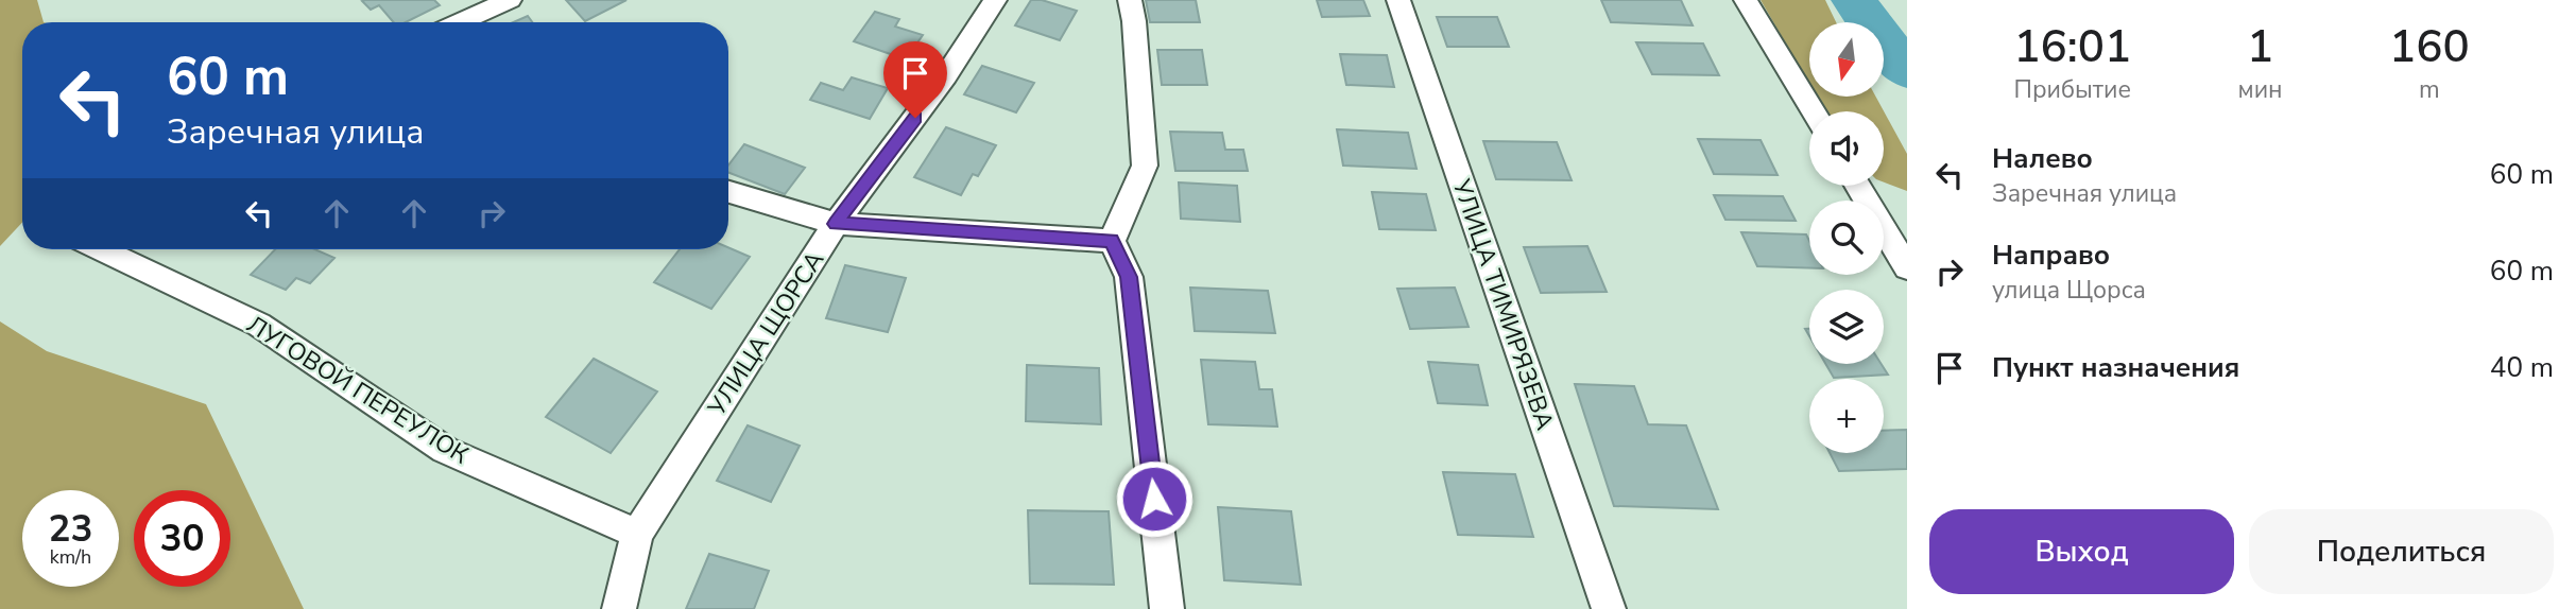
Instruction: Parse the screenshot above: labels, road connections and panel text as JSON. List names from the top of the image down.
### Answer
{
  "streets": {
    "street": ["УЛИЦА ТИМИРЯЗЕВА", "УЛИЦА ЩОРСА", "ЛУГОВОЙ ПЕРЕУЛОК"]
  },
  "crossings": [
    ["УЛИЦА ЩОРСА", "ЛУГОВОЙ ПЕРЕУЛОК"]
  ],
  "north": "bottom",
  "page": {
    "eta": [
      "16:01",
      "Прибытие",
      "1",
      "мин",
      "160",
      "m"
    ],
    "map_buttons": "+",
    "turn": ["60 m", "Заречная улица"],
    "list": [
      {
        "name": "Налево",
        "note": "Заречная улица",
        "value": "60 m"
      },
      {
        "name": "Направо",
        "note": "улица Щорса",
        "value": "60 m"
      },
      {
        "name": "Пункт назначения",
        "value": "40 m"
      }
    ],
    "speed": "23 km/h",
    "limit": "30",
    "buttons": ["Выход", "Поделиться"]
  }
}
